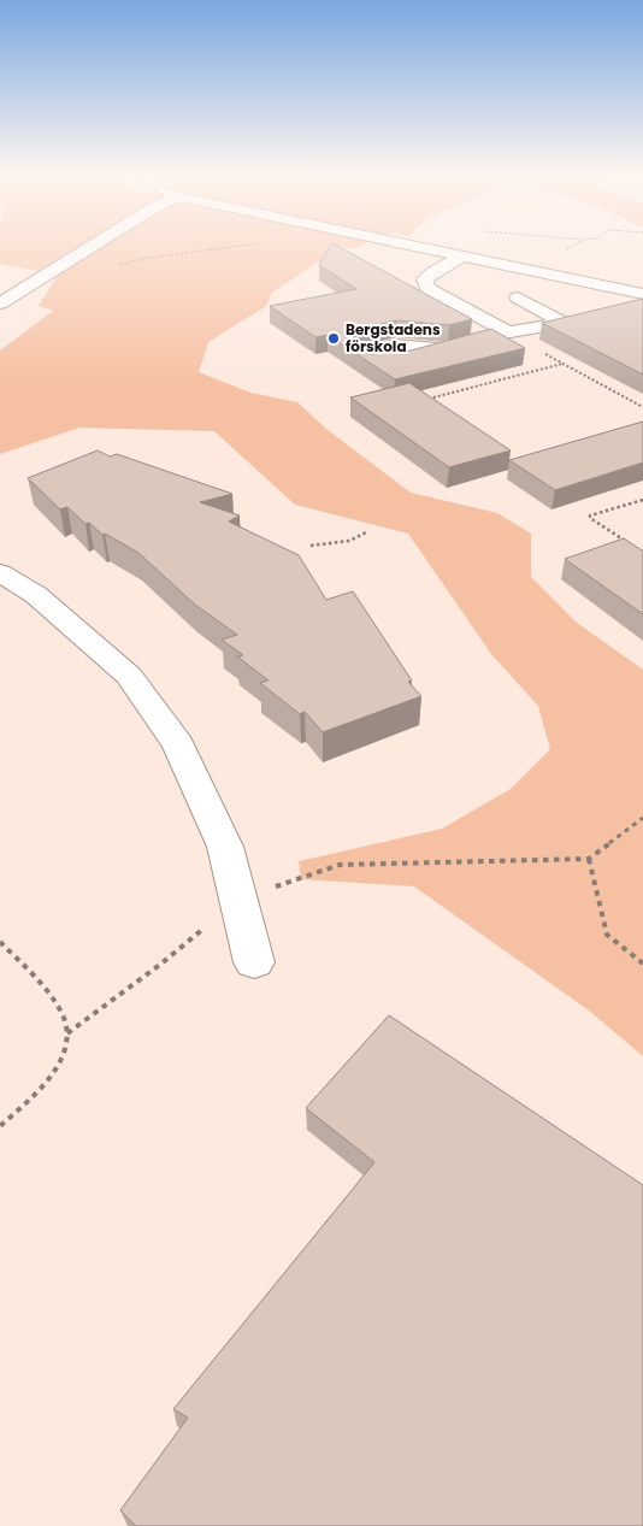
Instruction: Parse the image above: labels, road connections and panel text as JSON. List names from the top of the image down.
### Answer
{
  "places": ["Bergstadens förskola"]
}
